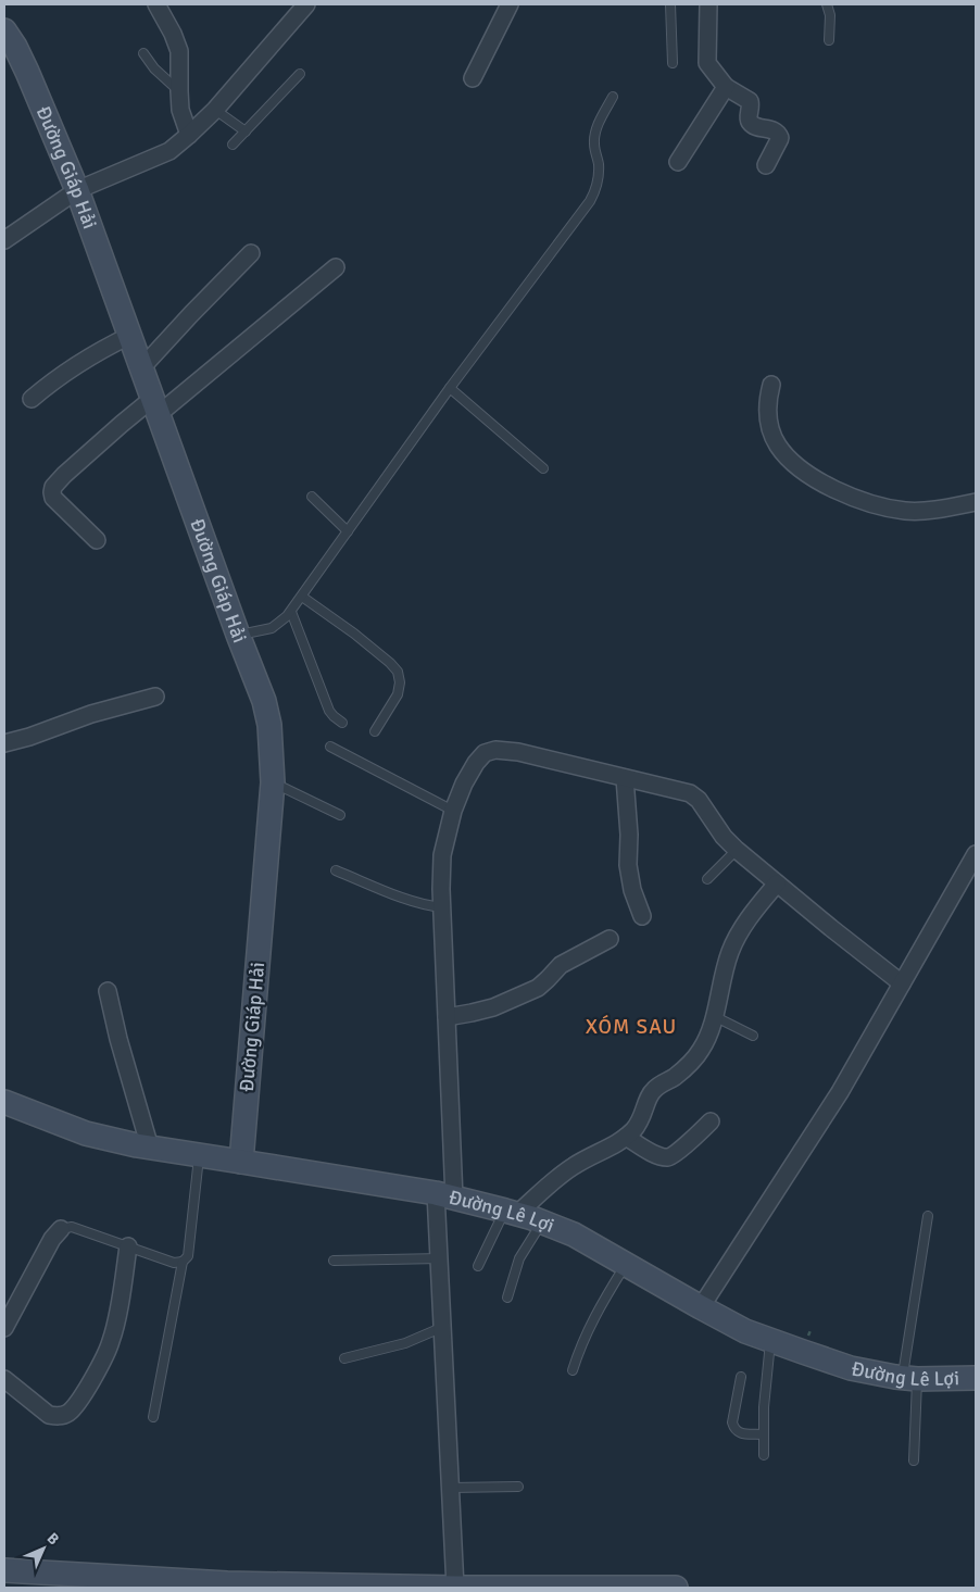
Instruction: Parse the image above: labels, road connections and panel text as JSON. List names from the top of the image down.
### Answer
{
  "streets": {
    "street": ["Đường Giáp Hải", "Đường Lê Lợi"]
  },
  "crossings": [
    ["Đường Giáp Hải", "Đường Lê Lợi"]
  ],
  "districts": ["XÓM SAU"],
  "north": "top right"
}
